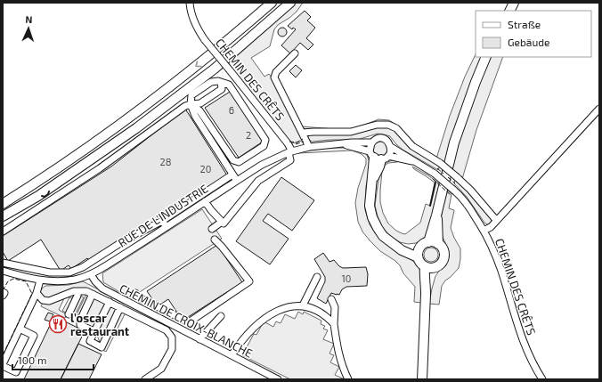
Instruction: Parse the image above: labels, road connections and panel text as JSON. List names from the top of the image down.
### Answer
{
  "streets": {
    "street": ["CHEMIN DES CRÊTS", "RUE DE L'INDUSTRIE", "CHEMIN DE CROIX-BLANCHE"]
  },
  "crossings": [
    ["CHEMIN DES CRÊTS", "RUE DE L'INDUSTRIE"],
    ["RUE DE L'INDUSTRIE", "CHEMIN DE CROIX-BLANCHE"]
  ],
  "places": {
    "restaurant": ["l’oscar restaurant"]
  },
  "house_numbers": [
    "6",
    "2",
    "28",
    "20",
    "10"
  ],
  "legend": ["Straße", "Gebäude"],
  "scale_bar": "100 m",
  "north": "top"
}
